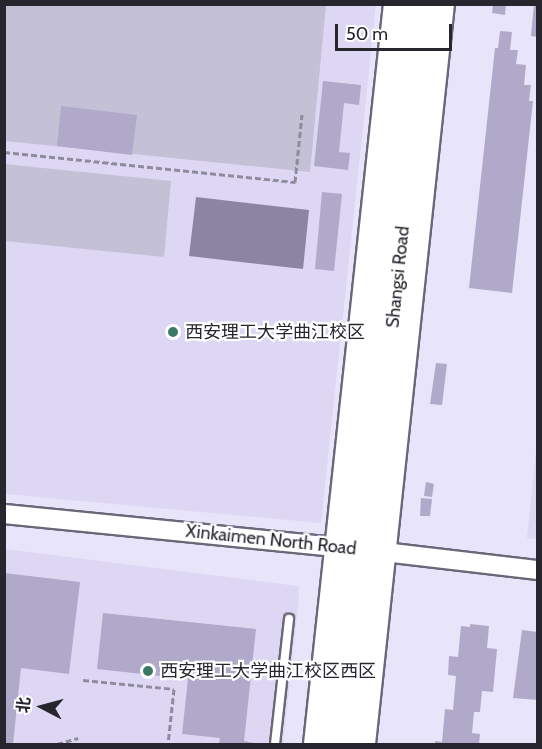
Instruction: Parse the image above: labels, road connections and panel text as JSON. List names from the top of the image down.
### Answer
{
  "streets": {
    "main road": ["Shangsi Road"],
    "street": ["Xinkaimen North Road"]
  },
  "crossings": [
    ["Shangsi Road", "Xinkaimen North Road"]
  ],
  "places": ["西安理工大学曲江校区", "西安理工大学曲江校区西区"],
  "scale_bar": "50 m",
  "north": "left"
}
